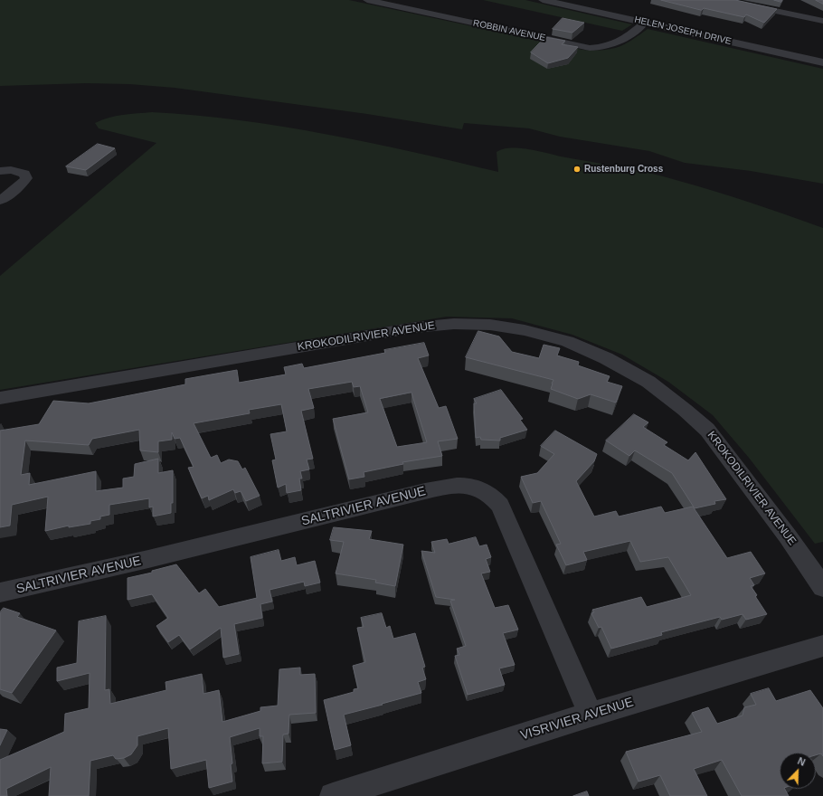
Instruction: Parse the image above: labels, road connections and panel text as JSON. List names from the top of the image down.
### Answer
{
  "streets": {
    "street": [
      "ROBBIN AVENUE",
      "HELEN JOSEPH DRIVE",
      "KROKODILRIVIER AVENUE",
      "SALTRIVIER AVENUE",
      "VISRIVIER AVENUE"
    ]
  },
  "crossings": [
    ["ROBBIN AVENUE", "HELEN JOSEPH DRIVE"],
    ["SALTRIVIER AVENUE", "VISRIVIER AVENUE"]
  ],
  "places": ["Rustenburg Cross"],
  "north": "top right"
}
